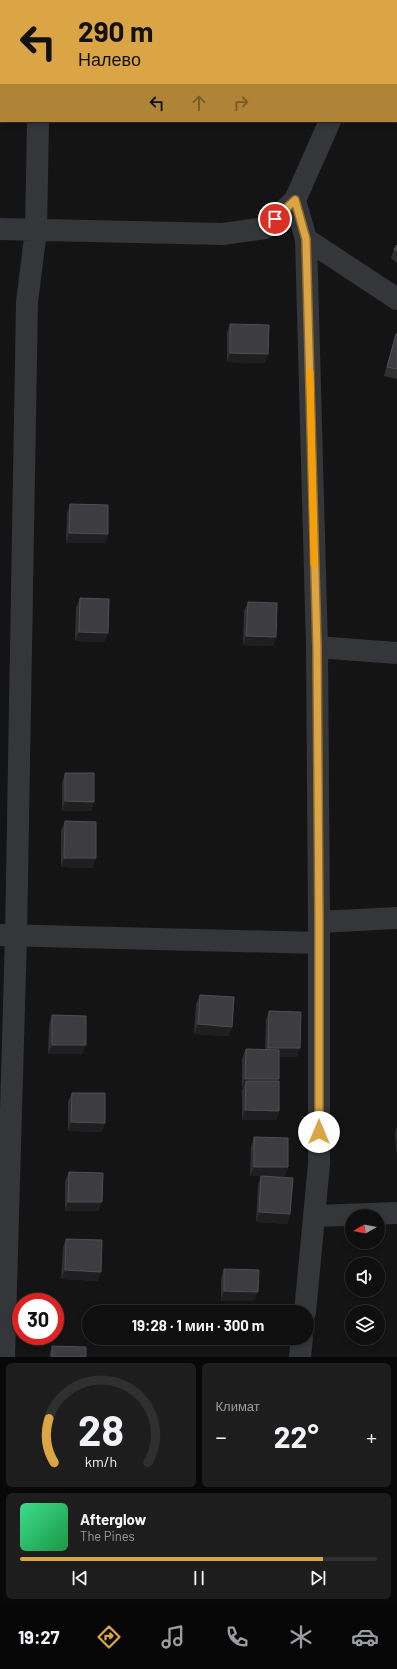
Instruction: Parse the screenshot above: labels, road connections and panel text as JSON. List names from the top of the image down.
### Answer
{
  "north": "left",
  "page": {
    "turn": ["290 m", "Налево"],
    "limit": "30",
    "trip": "19:28 · 1 мин · 300 m",
    "tile": "Климат",
    "heat": ["−", "22°", "+"],
    "song": ["Afterglow", "The Pines"],
    "tabs": "19:27",
    "gauge": ["28", "km/h"]
  }
}
